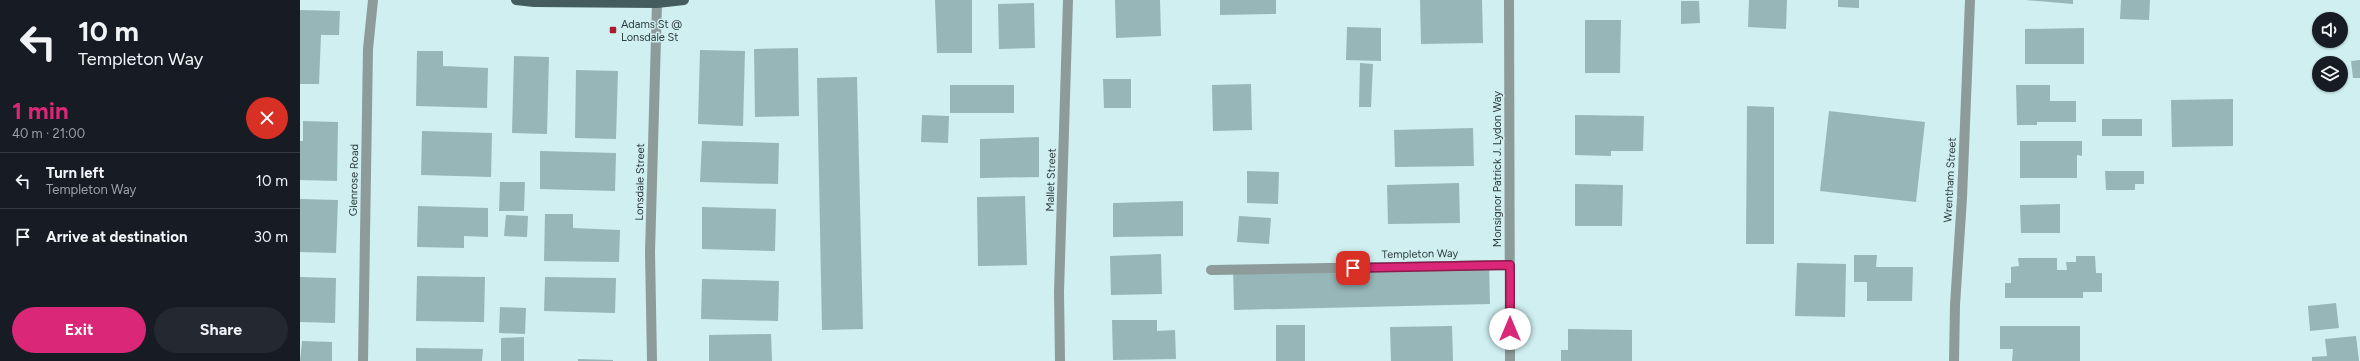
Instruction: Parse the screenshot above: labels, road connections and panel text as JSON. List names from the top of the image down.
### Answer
{
  "streets": {
    "street": [
      "Monsignor Patrick J. Lydon Way",
      "Glenrose Road",
      "Mallet Street",
      "Wrentham Street",
      "Lonsdale Street",
      "Templeton Way"
    ]
  },
  "crossings": [
    ["Monsignor Patrick J. Lydon Way", "Templeton Way"]
  ],
  "places": {
    "transit": ["Adams St @ Lonsdale St"]
  },
  "page": {
    "turn": ["10 m", "Templeton Way"],
    "heading": ["1 min", "40 m · 21:00"],
    "list": [
      {
        "name": "Turn left",
        "note": "Templeton Way",
        "value": "10 m"
      },
      {
        "name": "Arrive at destination",
        "value": "30 m"
      }
    ],
    "buttons": ["Exit", "Share"]
  }
}
